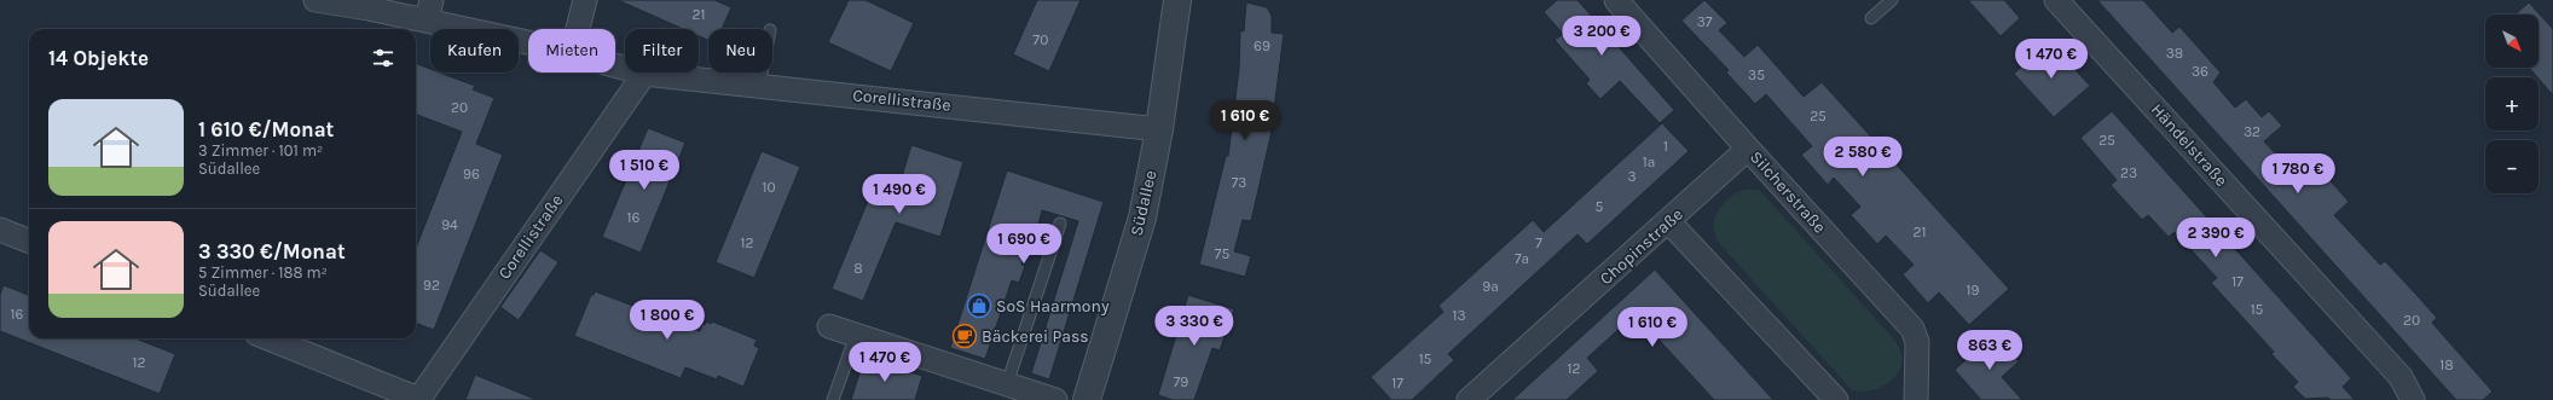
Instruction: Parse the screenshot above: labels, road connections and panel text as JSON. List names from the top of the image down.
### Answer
{
  "streets": {
    "street": [
      "Corellistraße",
      "Händelstraße",
      "Silcherstraße",
      "Südallee",
      "Chopinstraße"
    ]
  },
  "crossings": [
    ["Corellistraße", "Südallee"],
    ["Silcherstraße", "Chopinstraße"]
  ],
  "places": {
    "shop": ["SoS Haarmony"],
    "cafe": ["Bäckerei Pass"]
  },
  "house_numbers": [
    "21",
    "37",
    "70",
    "69",
    "38",
    "36",
    "35",
    "20",
    "25",
    "32",
    "25",
    "1",
    "1a",
    "23",
    "96",
    "3",
    "73",
    "10",
    "5",
    "16",
    "94",
    "21",
    "12",
    "7",
    "75",
    "7a",
    "8",
    "17",
    "92",
    "9a",
    "19",
    "15",
    "16",
    "13",
    "20",
    "15",
    "12",
    "18",
    "12",
    "79",
    "17"
  ],
  "north": "bottom right",
  "page": {
    "map_buttons": ["+", "−"],
    "price": [
      "3 200 €",
      "1 470 €",
      "1 610 €",
      "2 580 €",
      "1 510 €",
      "1 780 €",
      "1 490 €",
      "2 390 €",
      "1 690 €",
      "1 800 €",
      "3 330 €",
      "1 610 €",
      "863 €",
      "1 470 €"
    ],
    "chip": [
      "Kaufen",
      "Mieten",
      "Filter",
      "Neu"
    ],
    "heading": "14 Objekte",
    "list": [
      {
        "name": "1 610 €/Monat",
        "note": "3 Zimmer · 101 m² · Südallee"
      },
      {
        "name": "3 330 €/Monat",
        "note": "5 Zimmer · 188 m² · Südallee"
      }
    ]
  }
}
